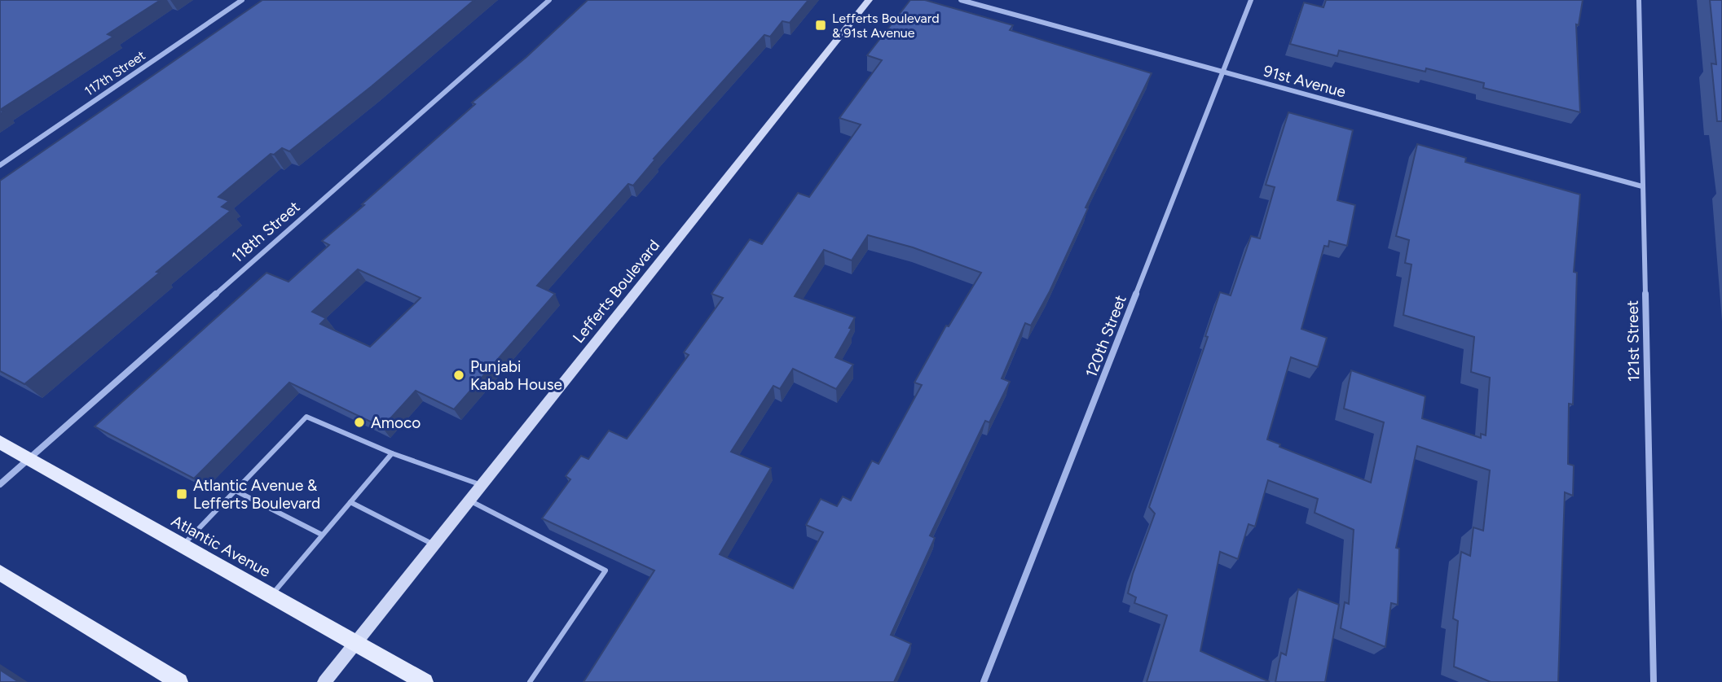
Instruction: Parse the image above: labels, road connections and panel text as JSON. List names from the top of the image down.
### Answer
{
  "streets": {
    "main road": ["Atlantic Avenue"],
    "street": [
      "117th Street",
      "91st Avenue",
      "118th Street",
      "Lefferts Boulevard",
      "120th Street",
      "121st Street"
    ]
  },
  "crossings": [
    ["91st Avenue", "120th Street"],
    ["91st Avenue", "121st Street"],
    ["118th Street", "Atlantic Avenue"],
    ["Lefferts Boulevard", "Atlantic Avenue"]
  ],
  "places": {
    "transit": ["Lefferts Boulevard & 91st Avenue", "Atlantic Avenue & Lefferts Boulevard"],
    "other": ["Punjabi Kabab House", "Amoco"]
  }
}
